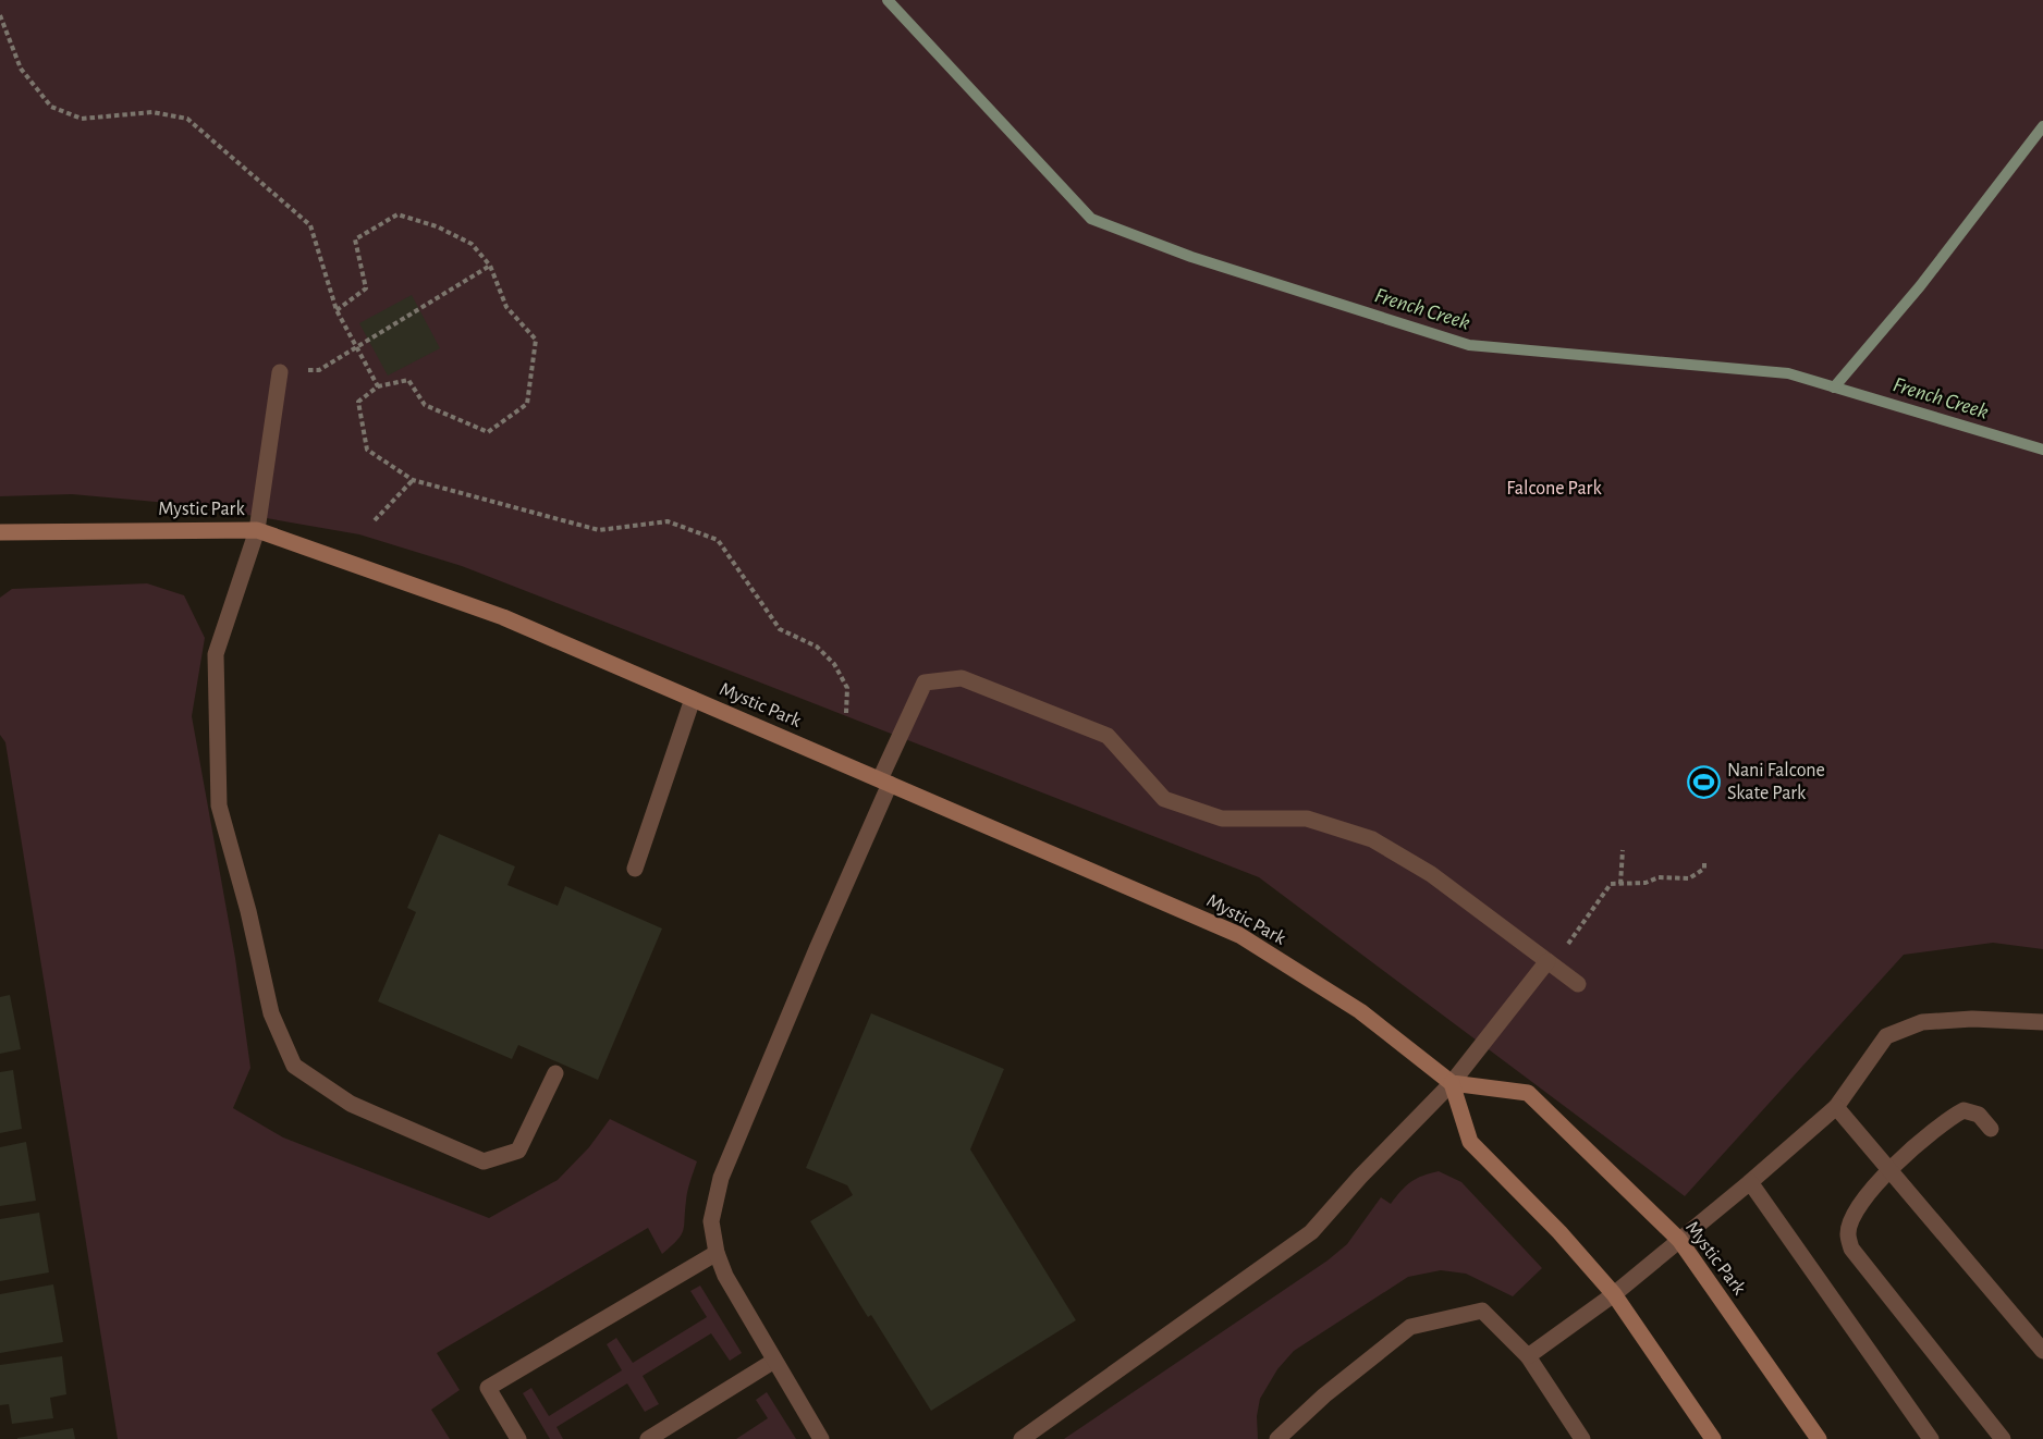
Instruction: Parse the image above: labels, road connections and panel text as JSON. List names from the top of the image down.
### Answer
{
  "streets": {
    "street": ["Mystic Park"]
  },
  "water": ["French Creek"],
  "parks": ["Falcone Park"],
  "places": {
    "sports": ["Nani Falcone Skate Park"]
  }
}
